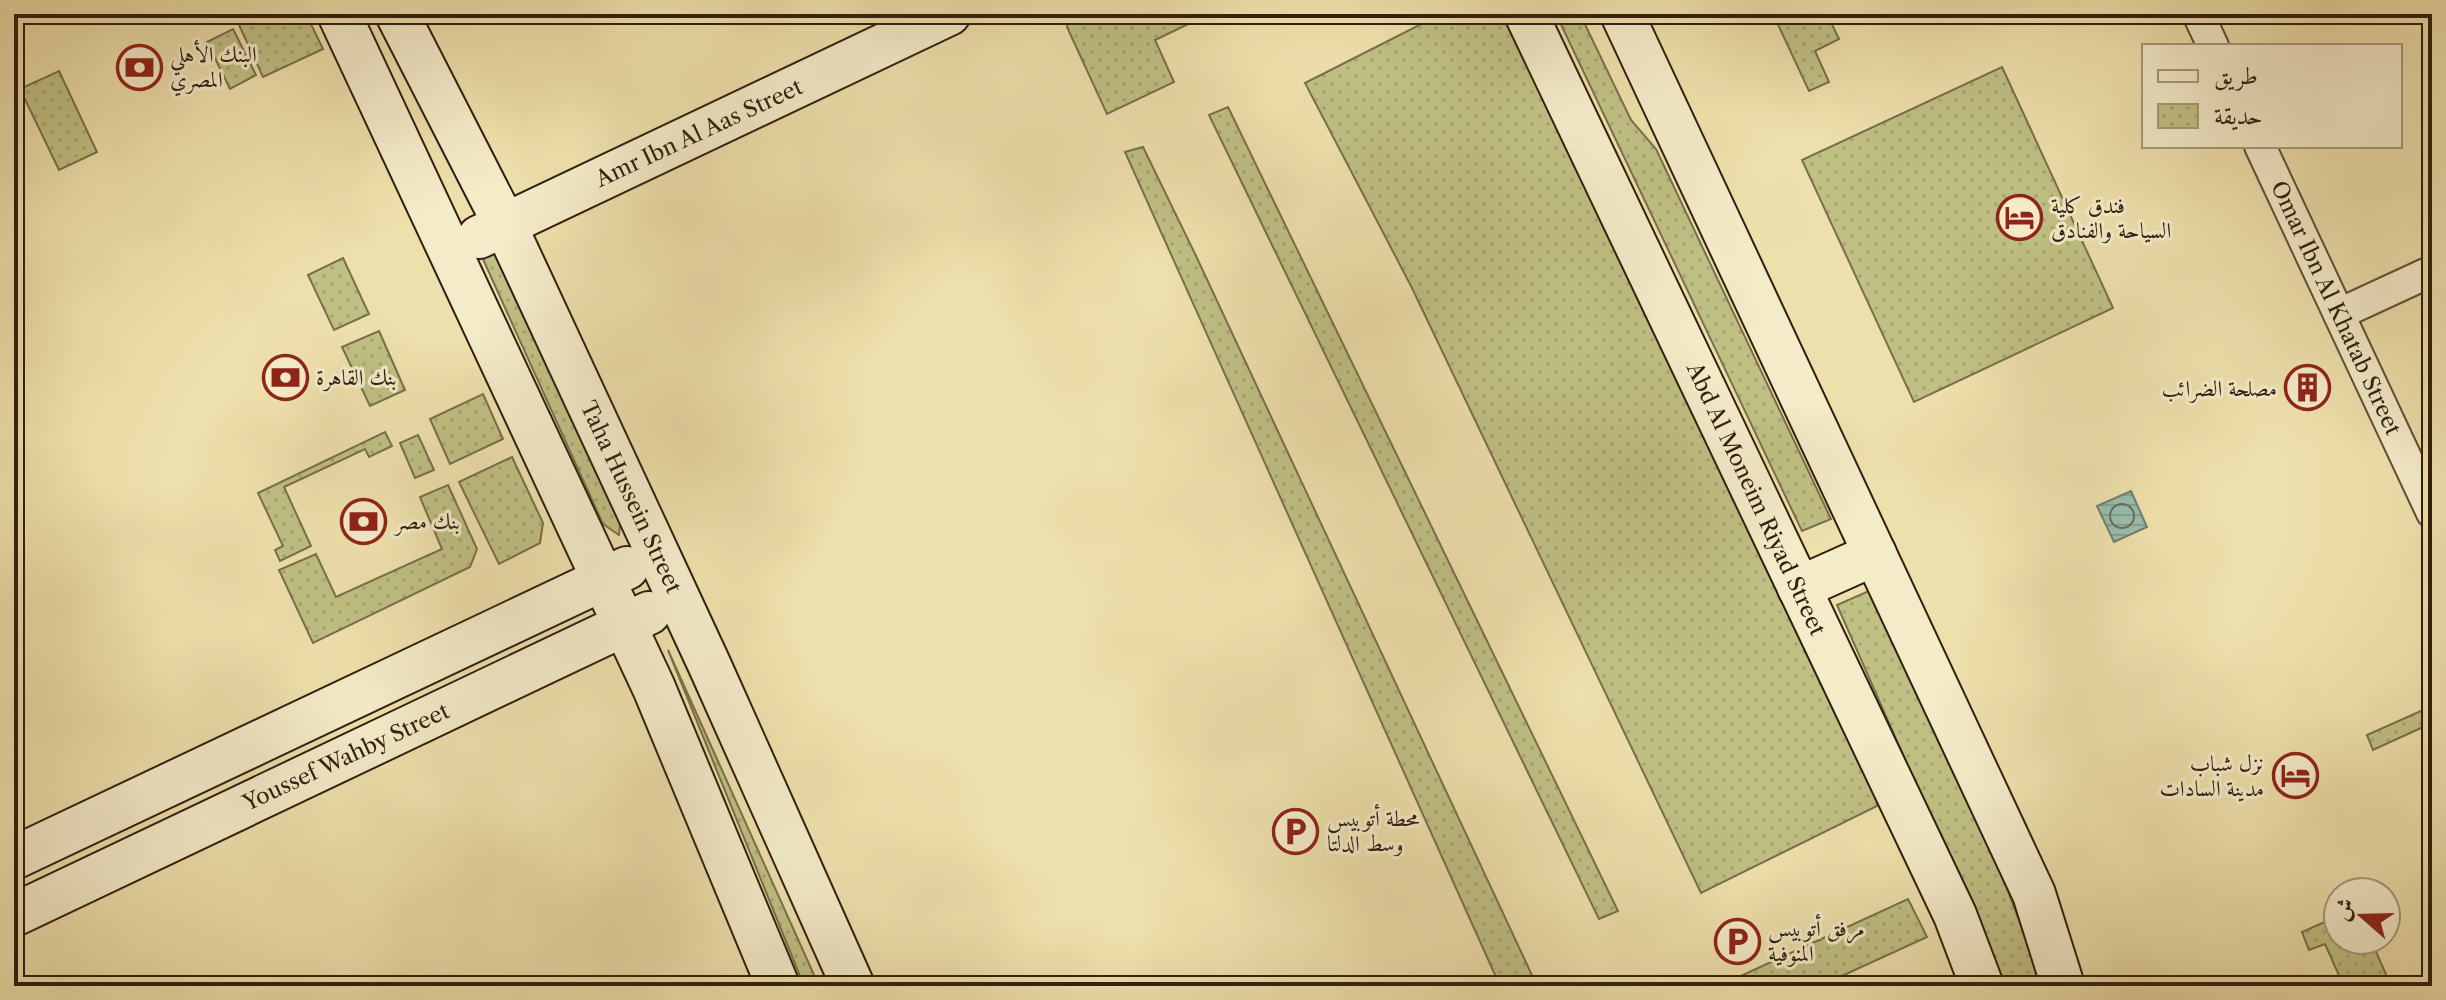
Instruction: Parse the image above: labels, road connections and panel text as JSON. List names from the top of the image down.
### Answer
{
  "streets": {
    "street": [
      "Amr Ibn Al Aas Street",
      "Omar Ibn Al Khatab Street",
      "Taha Hussein Street",
      "Abd Al Moneim Riyad Street",
      "Youssef Wahby Street"
    ]
  },
  "crossings": [
    ["Amr Ibn Al Aas Street", "Taha Hussein Street"],
    ["Taha Hussein Street", "Youssef Wahby Street"]
  ],
  "places": {
    "bank": ["البنك الأهلي المصري", "بنك القاهرة", "بنك مصر"],
    "hotel": ["فندق كلية السياحة والفنادق", "نزل شباب مدينة السادات"],
    "building": ["مصلحة الضرائب"],
    "parking": ["محطة أتوبيس وسط الدلتا", "مرفق أتوبيس المنوفية"]
  },
  "legend": ["طريق", "حديقة"],
  "north": "left"
}
